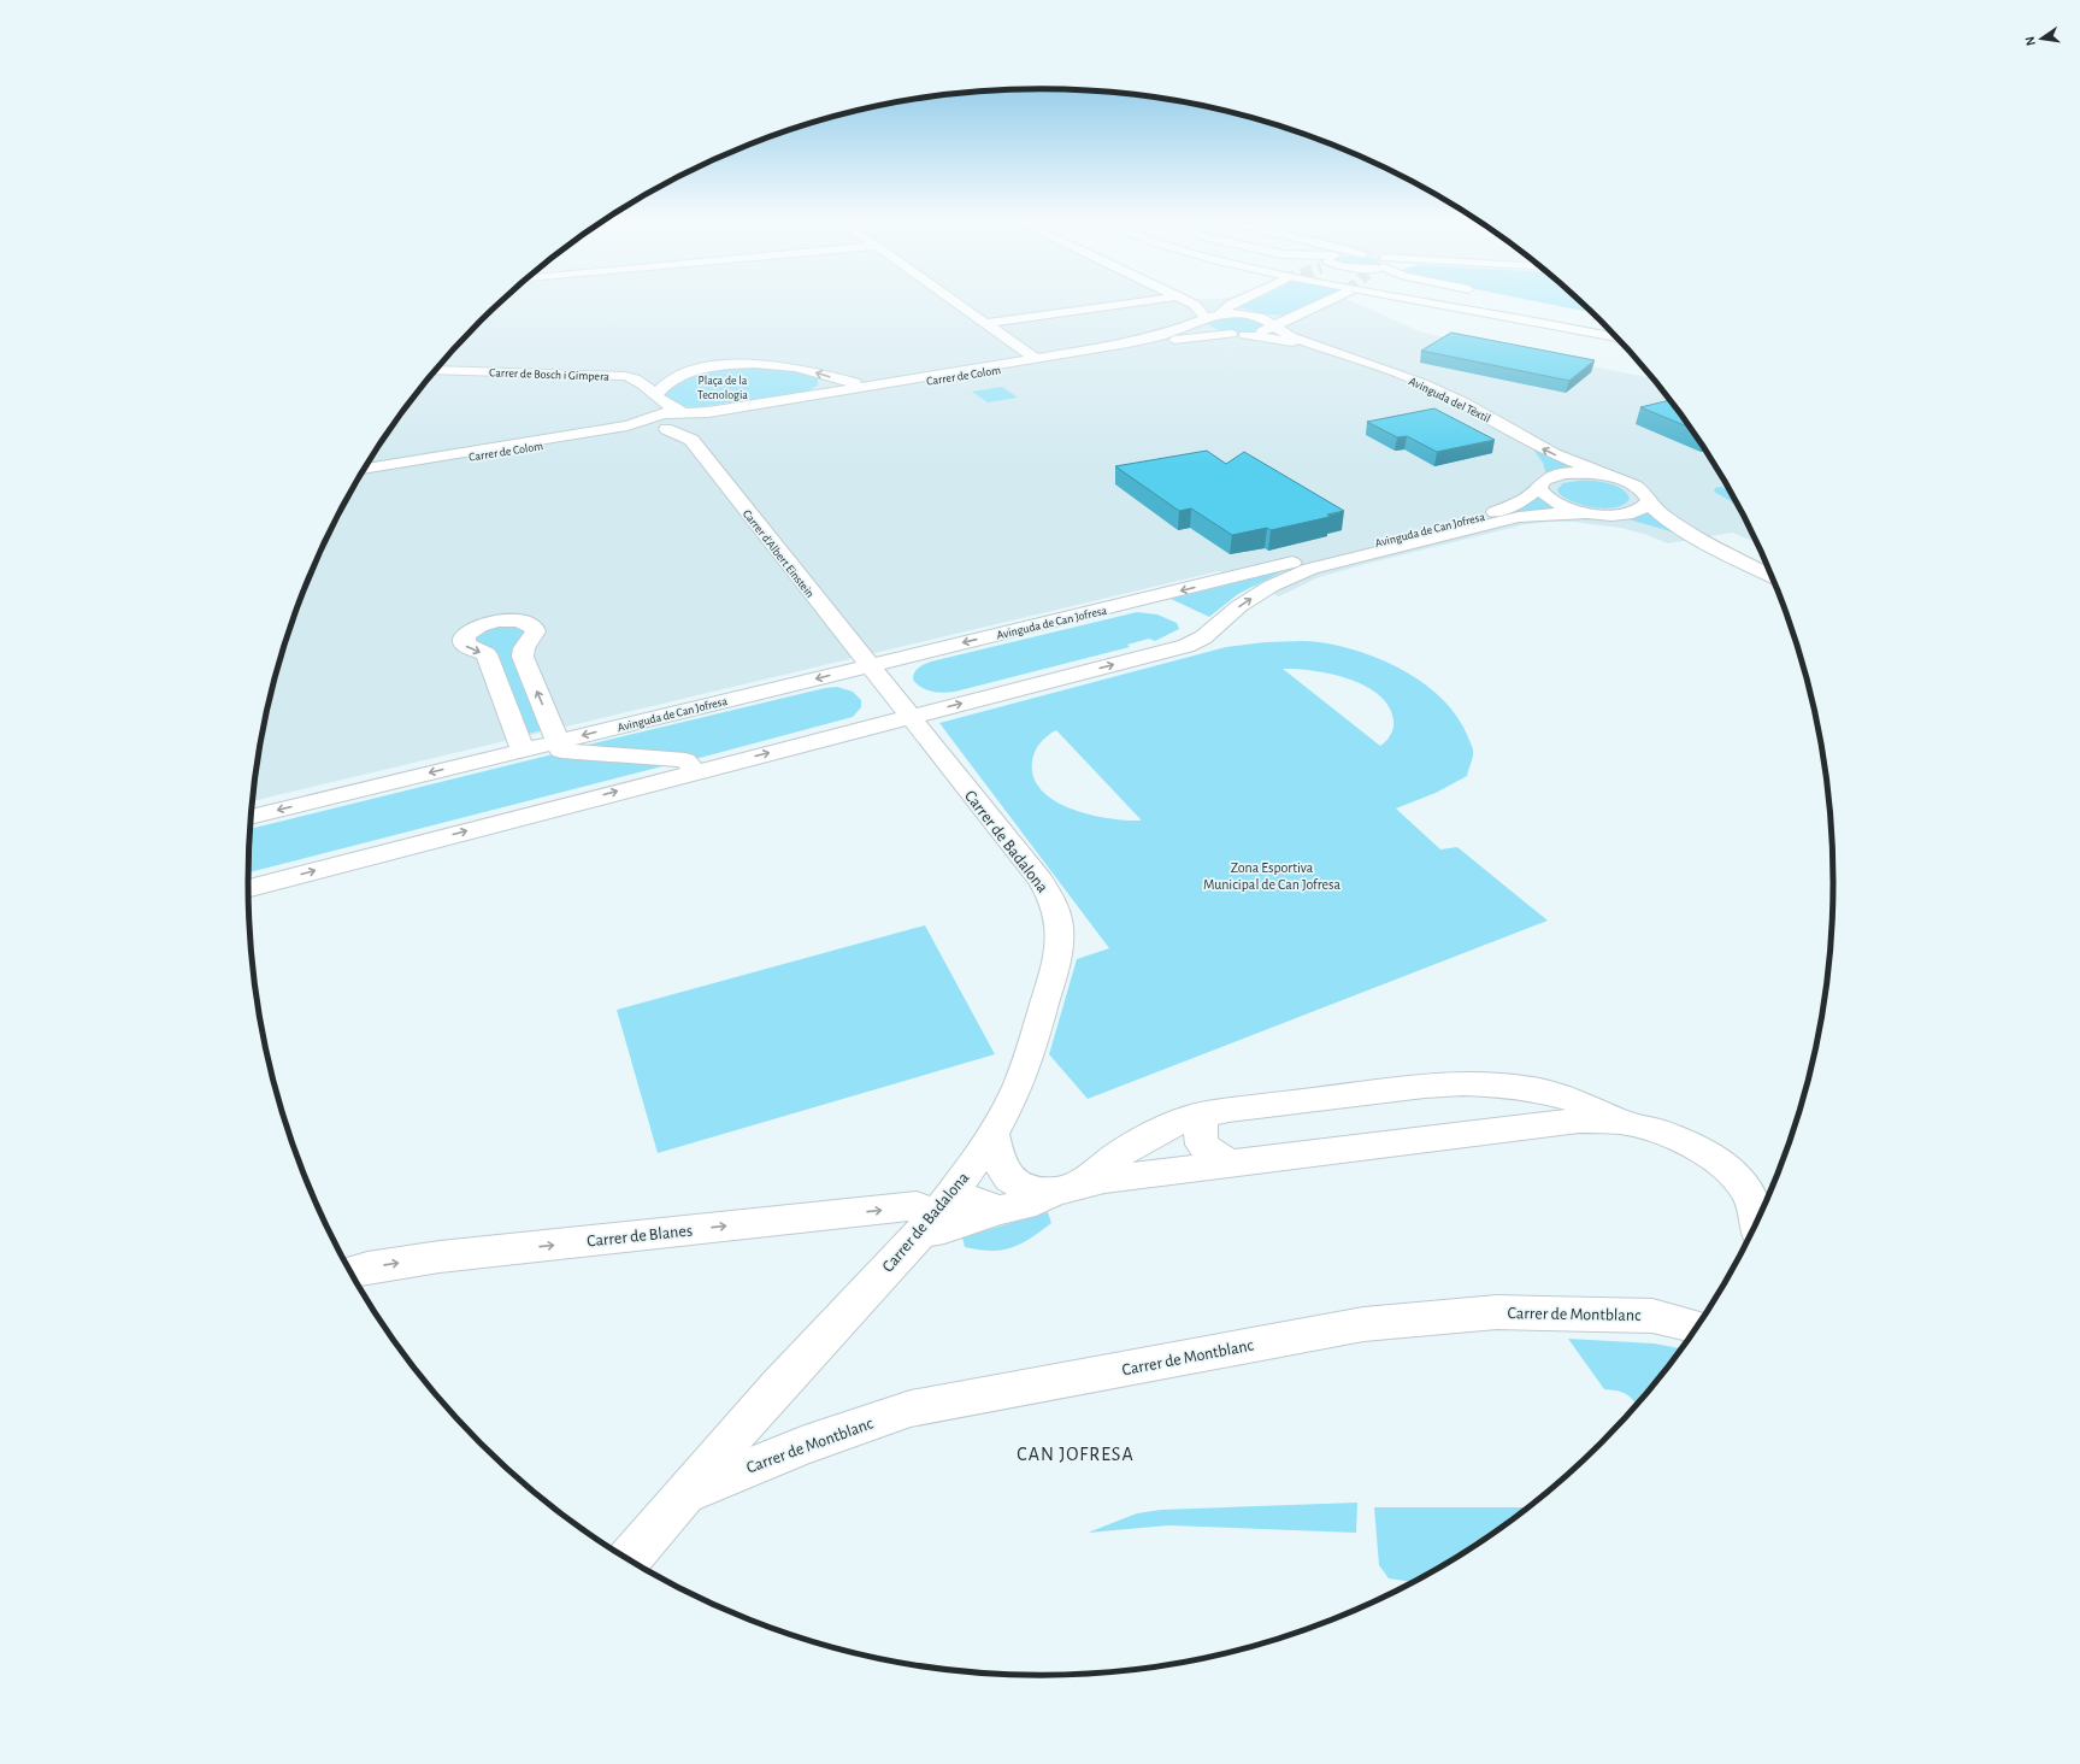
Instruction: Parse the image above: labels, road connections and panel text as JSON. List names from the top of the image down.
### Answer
{
  "streets": {
    "main road": [
      "Carrer de Bosch i Gimpera",
      "Carrer de Colom",
      "Avinguda del Tèxtil",
      "Avinguda de Can Jofresa",
      "Carrer d'Albert Einstein",
      "Carrer de Badalona",
      "Carrer de Blanes",
      "Carrer de Montblanc"
    ]
  },
  "crossings": [
    ["Carrer de Bosch i Gimpera", "Carrer de Colom"],
    ["Carrer de Bosch i Gimpera", "Carrer d'Albert Einstein"],
    ["Carrer de Colom", "Avinguda del Tèxtil"],
    ["Carrer de Colom", "Carrer d'Albert Einstein"],
    ["Avinguda del Tèxtil", "Avinguda de Can Jofresa"],
    ["Avinguda de Can Jofresa", "Carrer d'Albert Einstein"],
    ["Avinguda de Can Jofresa", "Carrer de Badalona"],
    ["Carrer d'Albert Einstein", "Carrer de Badalona"],
    ["Carrer de Badalona", "Carrer de Blanes"],
    ["Carrer de Badalona", "Carrer de Montblanc"]
  ],
  "one_way": ["Carrer de Blanes"],
  "districts": ["CAN JOFRESA"],
  "parks": ["Plaça de la Tecnologia", "Zona Esportiva Municipal de Can Jofresa"],
  "north": "left"
}
